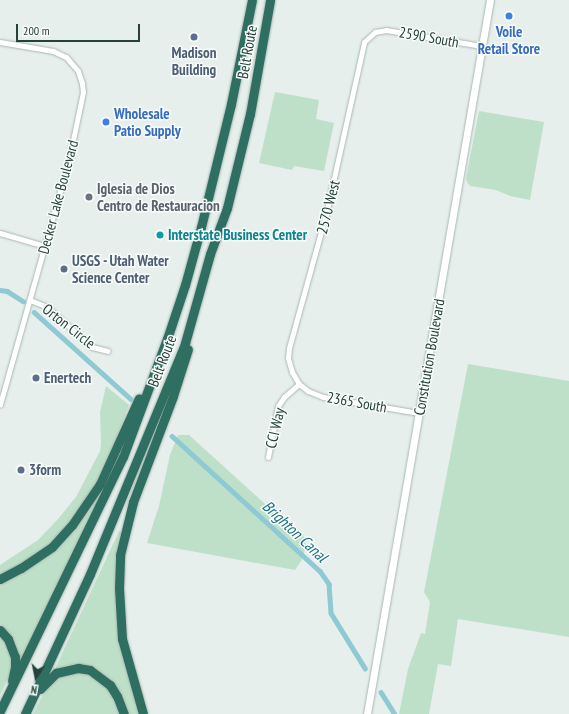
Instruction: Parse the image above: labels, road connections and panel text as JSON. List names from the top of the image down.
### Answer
{
  "streets": {
    "highway": ["Belt Route"],
    "street": [
      "2590 South",
      "Decker Lake Boulevard",
      "2570 West",
      "Orton Circle",
      "Constitution Boulevard",
      "2365 South",
      "CCI Way"
    ]
  },
  "crossings": [
    ["2590 South", "2570 West"],
    ["2590 South", "Constitution Boulevard"],
    ["Decker Lake Boulevard", "Orton Circle"],
    ["2570 West", "2365 South"],
    ["2570 West", "CCI Way"],
    ["Constitution Boulevard", "2365 South"],
    ["2365 South", "CCI Way"]
  ],
  "water": ["Brighton Canal"],
  "places": [
    "Voile Retail Store",
    "Madison Building",
    "Wholesale Patio Supply",
    "Iglesia de Dios Centro de Restauracion",
    "Interstate Business Center",
    "USGS - Utah Water Science Center",
    "Enertech",
    "3form"
  ],
  "scale_bar": "200 m",
  "north": "bottom"
}
